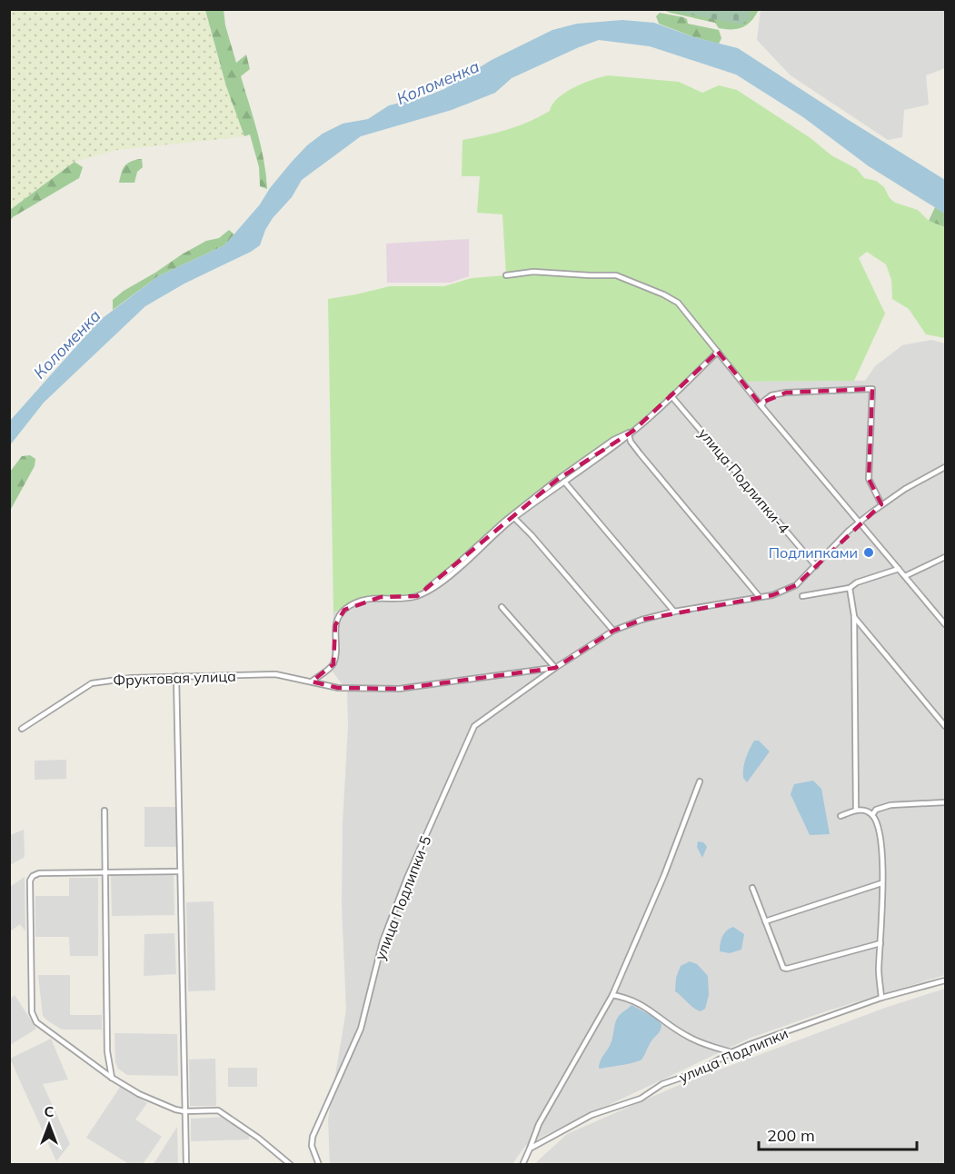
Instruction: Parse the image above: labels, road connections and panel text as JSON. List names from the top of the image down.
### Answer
{
  "streets": {
    "street": [
      "улица Подлипки-4",
      "Фруктовая улица",
      "улица Подлипки-5",
      "улица Подлипки"
    ]
  },
  "crossings": [
    ["Фруктовая улица", "улица Подлипки-5"]
  ],
  "water": ["Коломенка"],
  "places": ["Подлипками"],
  "scale_bar": "200 m",
  "north": "top"
}
